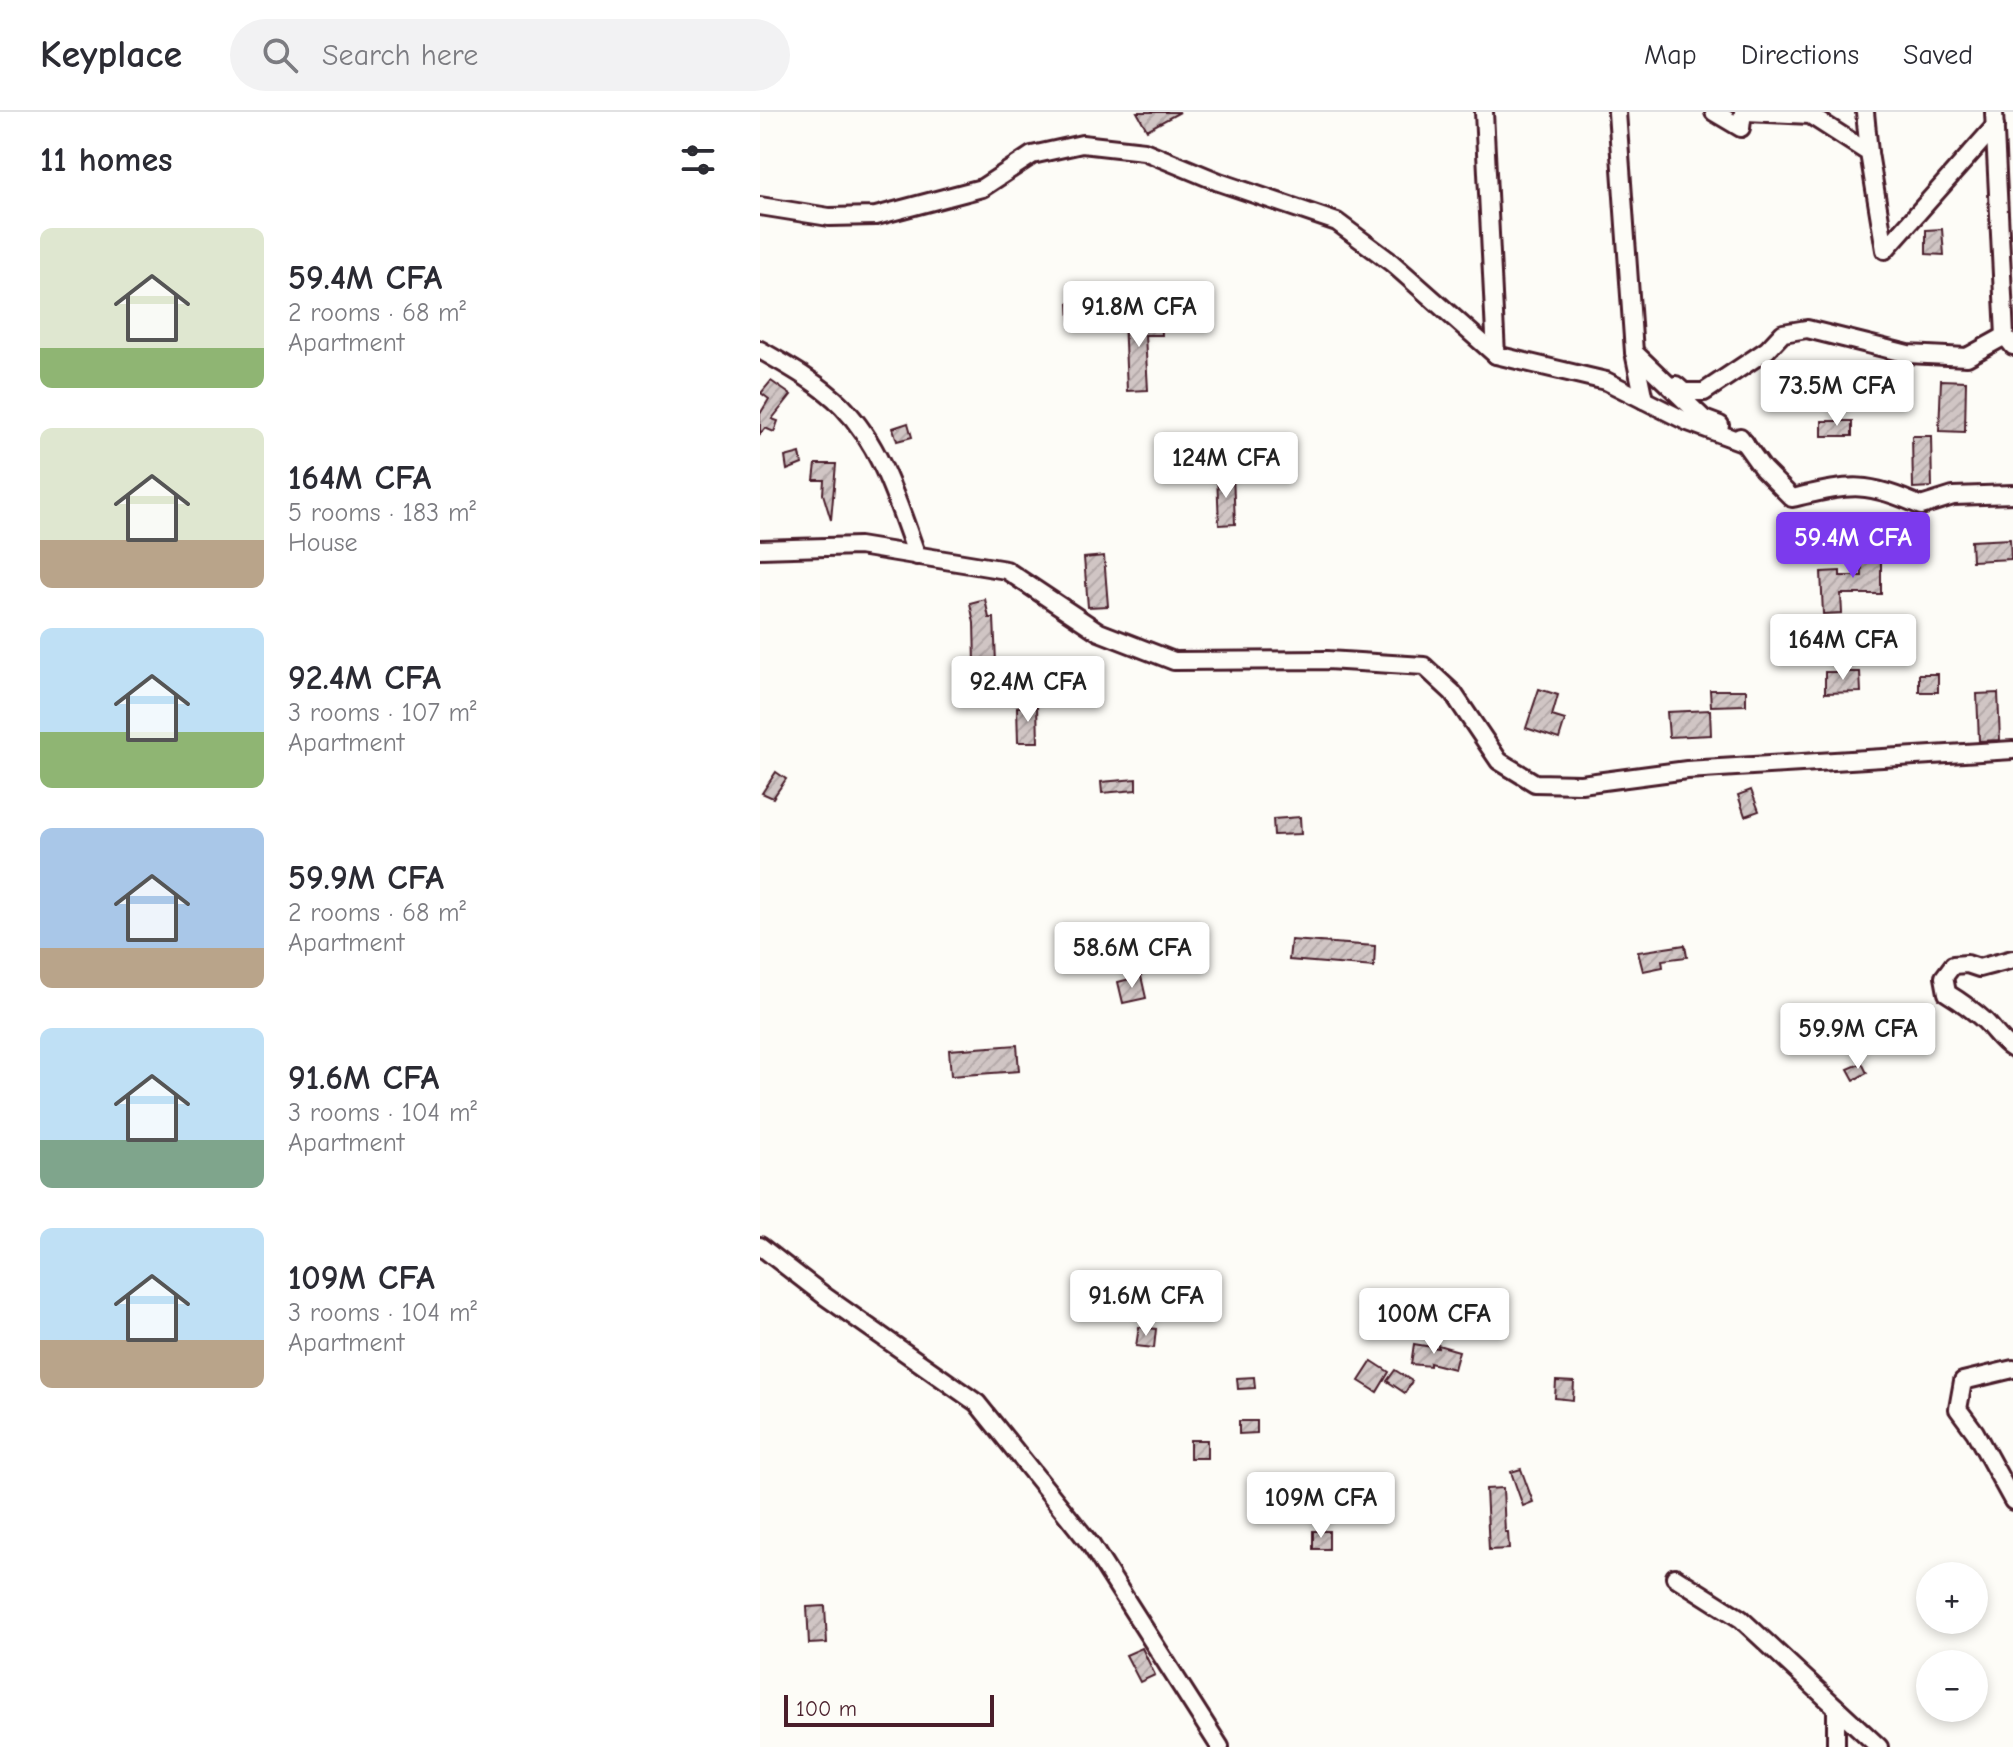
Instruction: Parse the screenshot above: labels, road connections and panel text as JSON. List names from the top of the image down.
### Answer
{
  "scale_bar": "100 m",
  "page": {
    "header": "Keyplace",
    "search": "Search here",
    "nav": ["Map", "Directions", "Saved"],
    "heading": "11 homes",
    "list": [
      {
        "name": "59.4M CFA",
        "note": "2 rooms · 68 m² · Apartment"
      },
      {
        "name": "164M CFA",
        "note": "5 rooms · 183 m² · House"
      },
      {
        "name": "92.4M CFA",
        "note": "3 rooms · 107 m² · Apartment"
      },
      {
        "name": "59.9M CFA",
        "note": "2 rooms · 68 m² · Apartment"
      },
      {
        "name": "91.6M CFA",
        "note": "3 rooms · 104 m² · Apartment"
      },
      {
        "name": "109M CFA",
        "note": "3 rooms · 104 m² · Apartment"
      }
    ],
    "price": [
      "91.8M CFA",
      "73.5M CFA",
      "124M CFA",
      "59.4M CFA",
      "164M CFA",
      "92.4M CFA",
      "58.6M CFA",
      "59.9M CFA",
      "91.6M CFA",
      "100M CFA",
      "109M CFA"
    ],
    "map_buttons": ["+", "−"],
    "scale": "100 m"
  }
}
